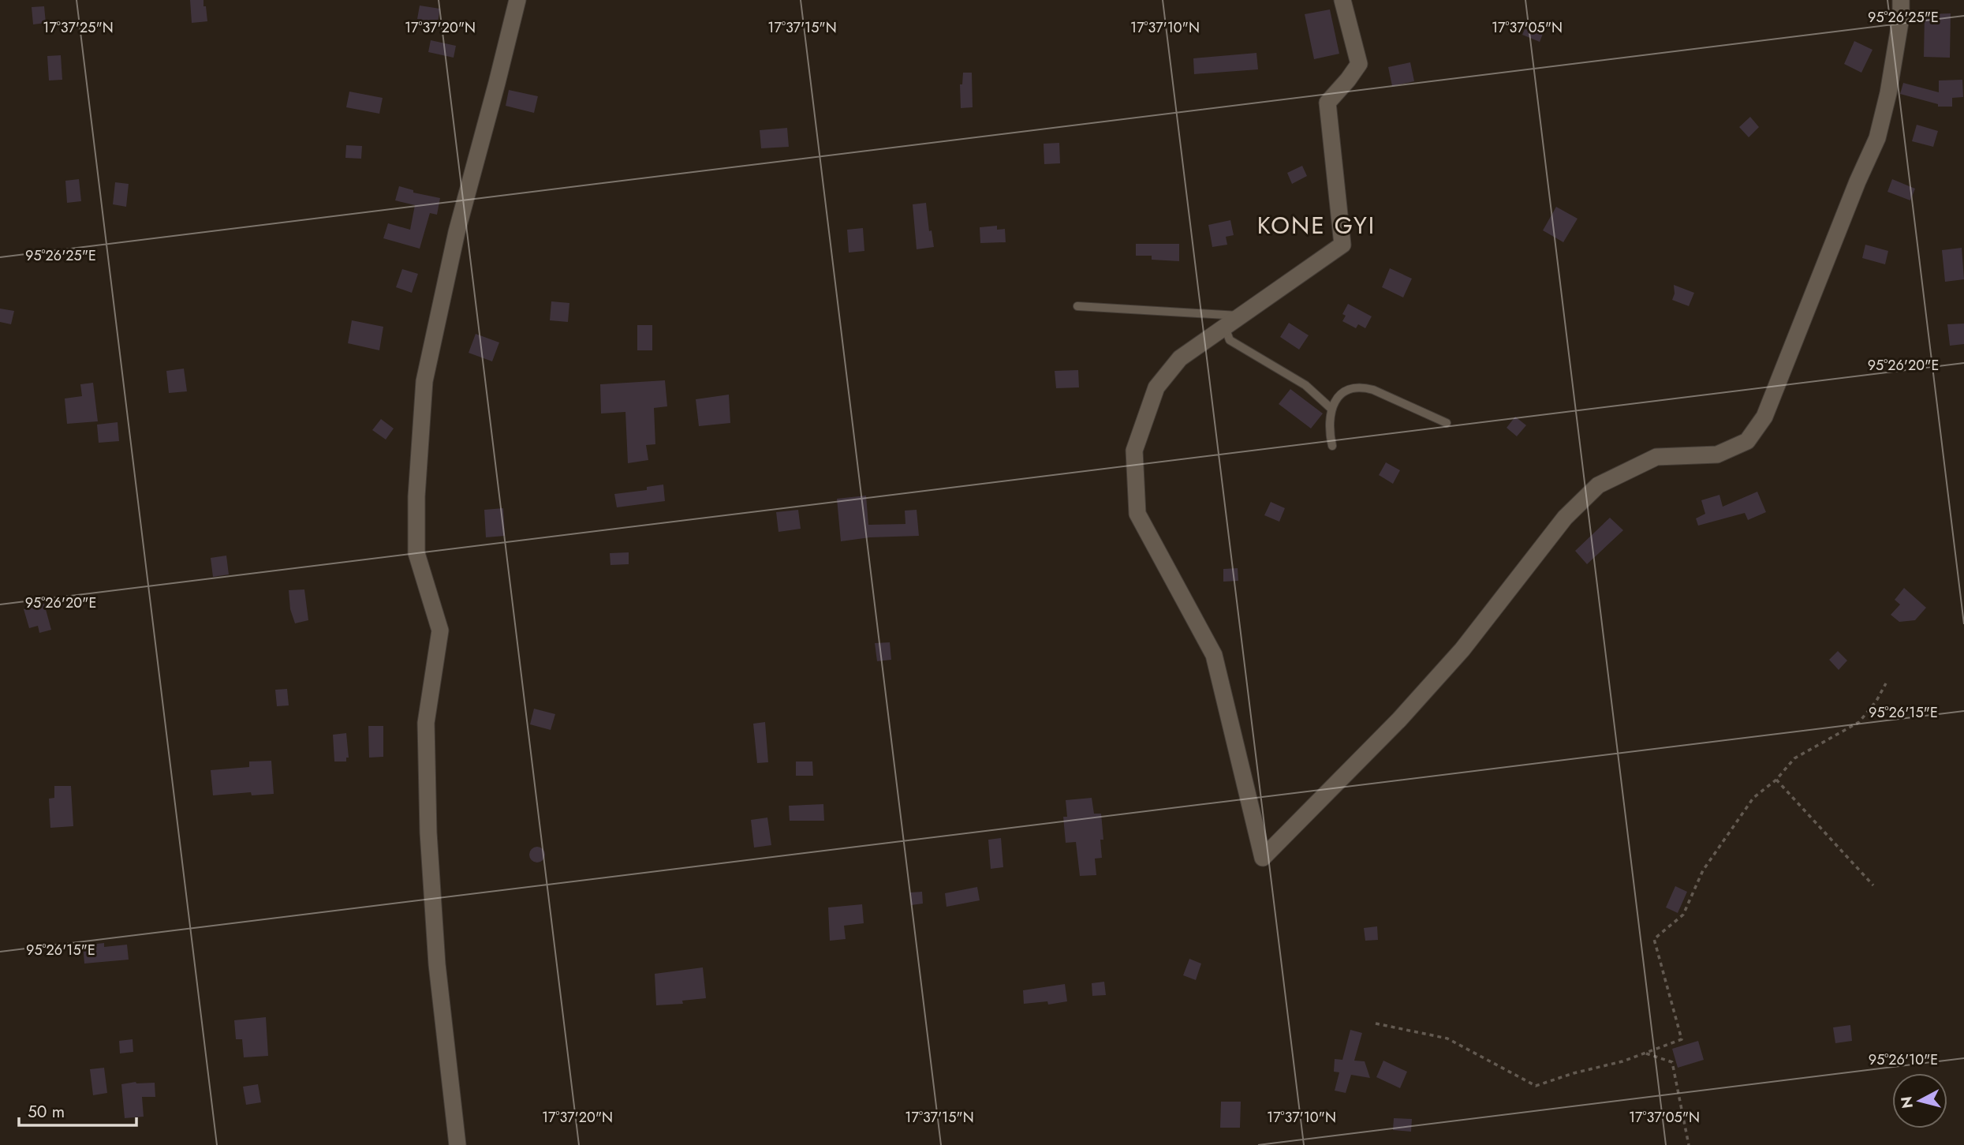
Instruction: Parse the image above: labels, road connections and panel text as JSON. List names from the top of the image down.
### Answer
{
  "districts": ["KONE GYI"],
  "scale_bar": "50 m",
  "north": "left",
  "coordinates": [
    "95°26'25\"E",
    "17°37'25\"N",
    "17°37'20\"N",
    "17°37'15\"N",
    "17°37'10\"N",
    "17°37'05\"N",
    "95°26'20\"E",
    "95°26'15\"E",
    "95°26'10\"E"
  ]
}
